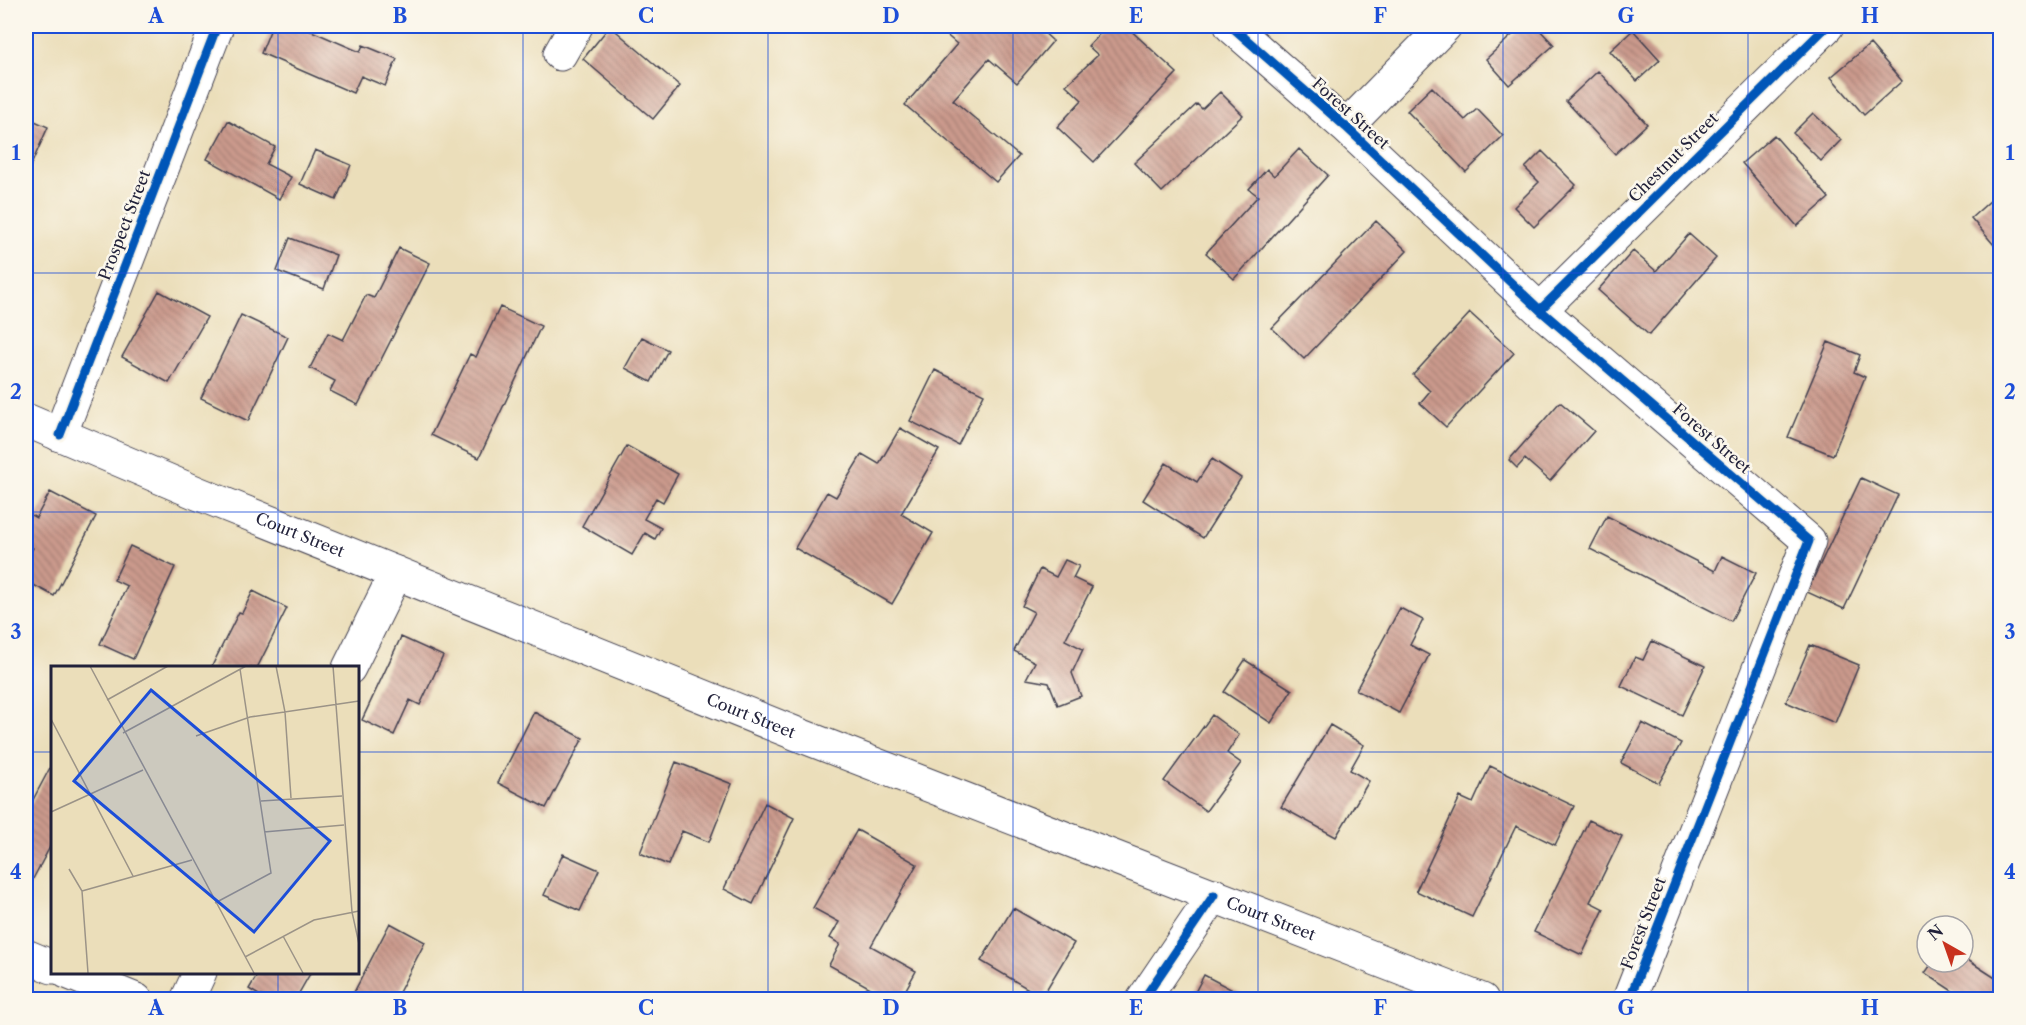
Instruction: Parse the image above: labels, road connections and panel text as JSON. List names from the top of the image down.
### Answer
{
  "streets": {
    "street": [
      "Forest Street",
      "Chestnut Street",
      "Prospect Street",
      "Court Street"
    ]
  },
  "crossings": [
    ["Forest Street", "Chestnut Street"],
    ["Prospect Street", "Court Street"]
  ],
  "north": "top left",
  "grid": {
    "columns": [
      "A",
      "B",
      "C",
      "D",
      "E",
      "F",
      "G",
      "H"
    ],
    "rows": [
      "1",
      "2",
      "3",
      "4"
    ]
  }
}
